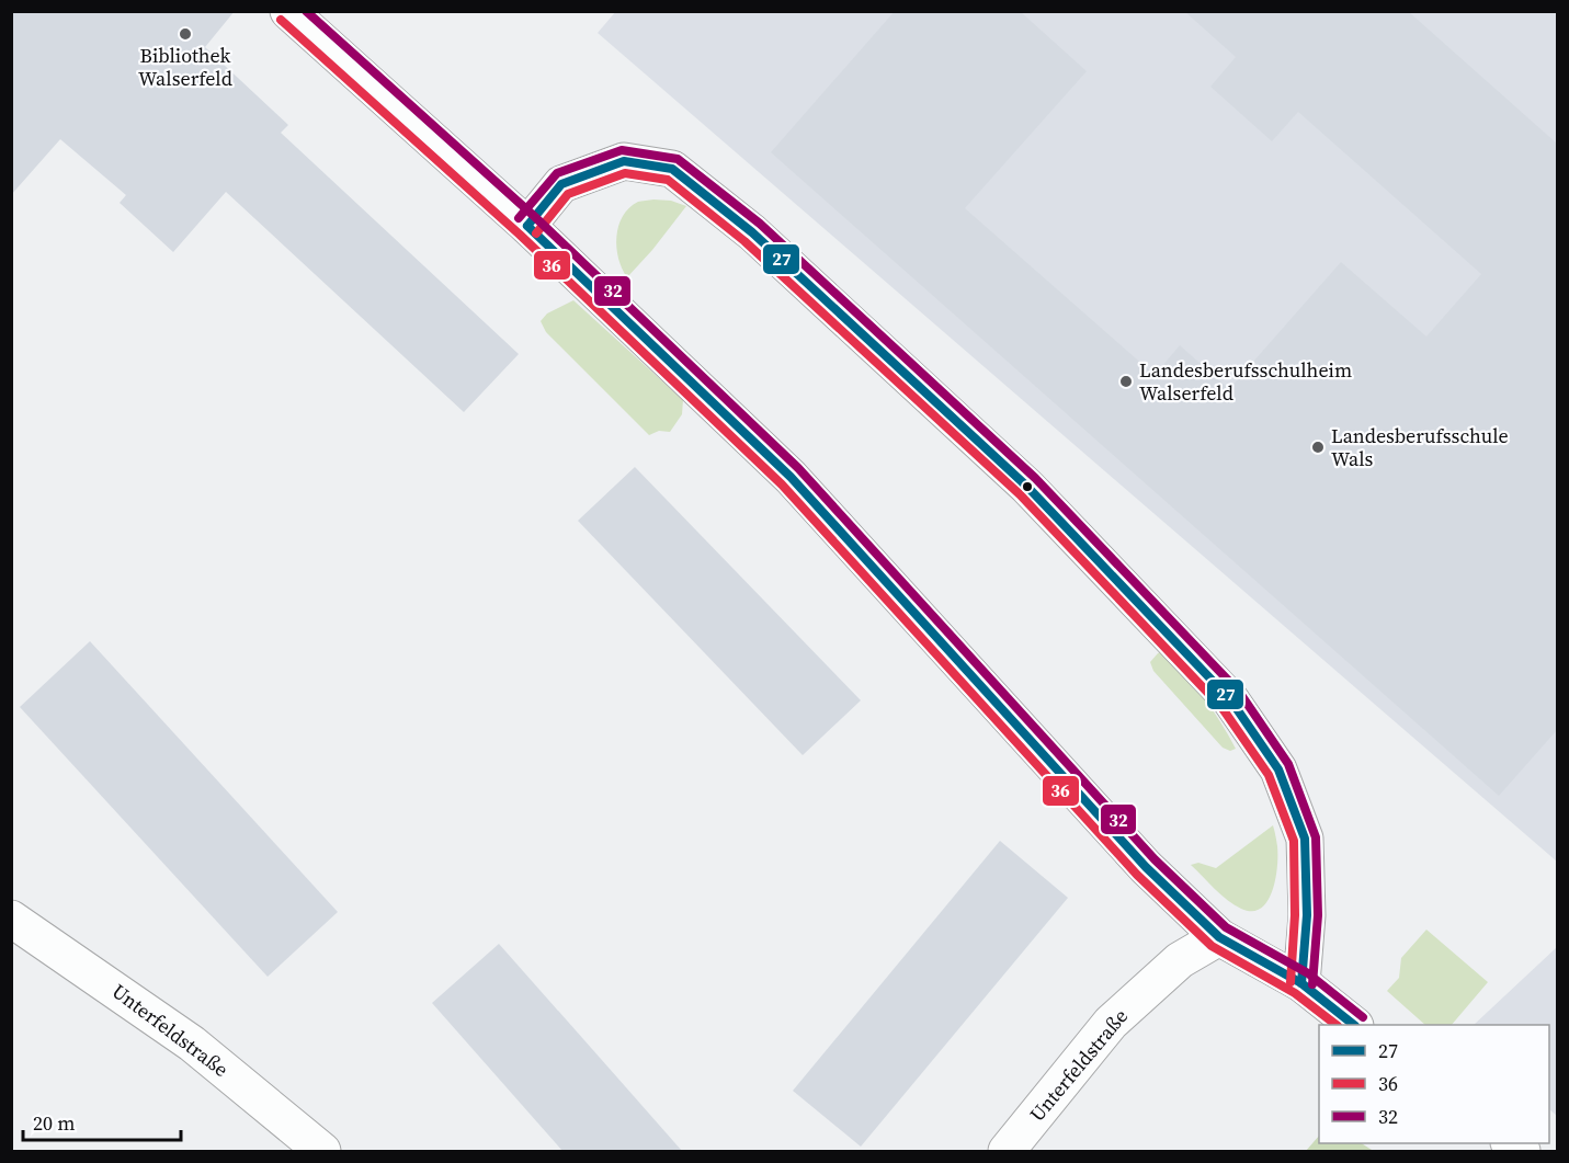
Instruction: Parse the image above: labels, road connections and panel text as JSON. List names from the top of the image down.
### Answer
{
  "streets": {
    "street": ["Unterfeldstraße"]
  },
  "places": ["Bibliothek Walserfeld", "Landesberufsschulheim Walserfeld", "Landesberufsschule Wals"],
  "lines": ["transit line 32", "transit line 36", "transit line 27"],
  "legend": ["27", "36", "32"],
  "scale_bar": "20 m"
}
